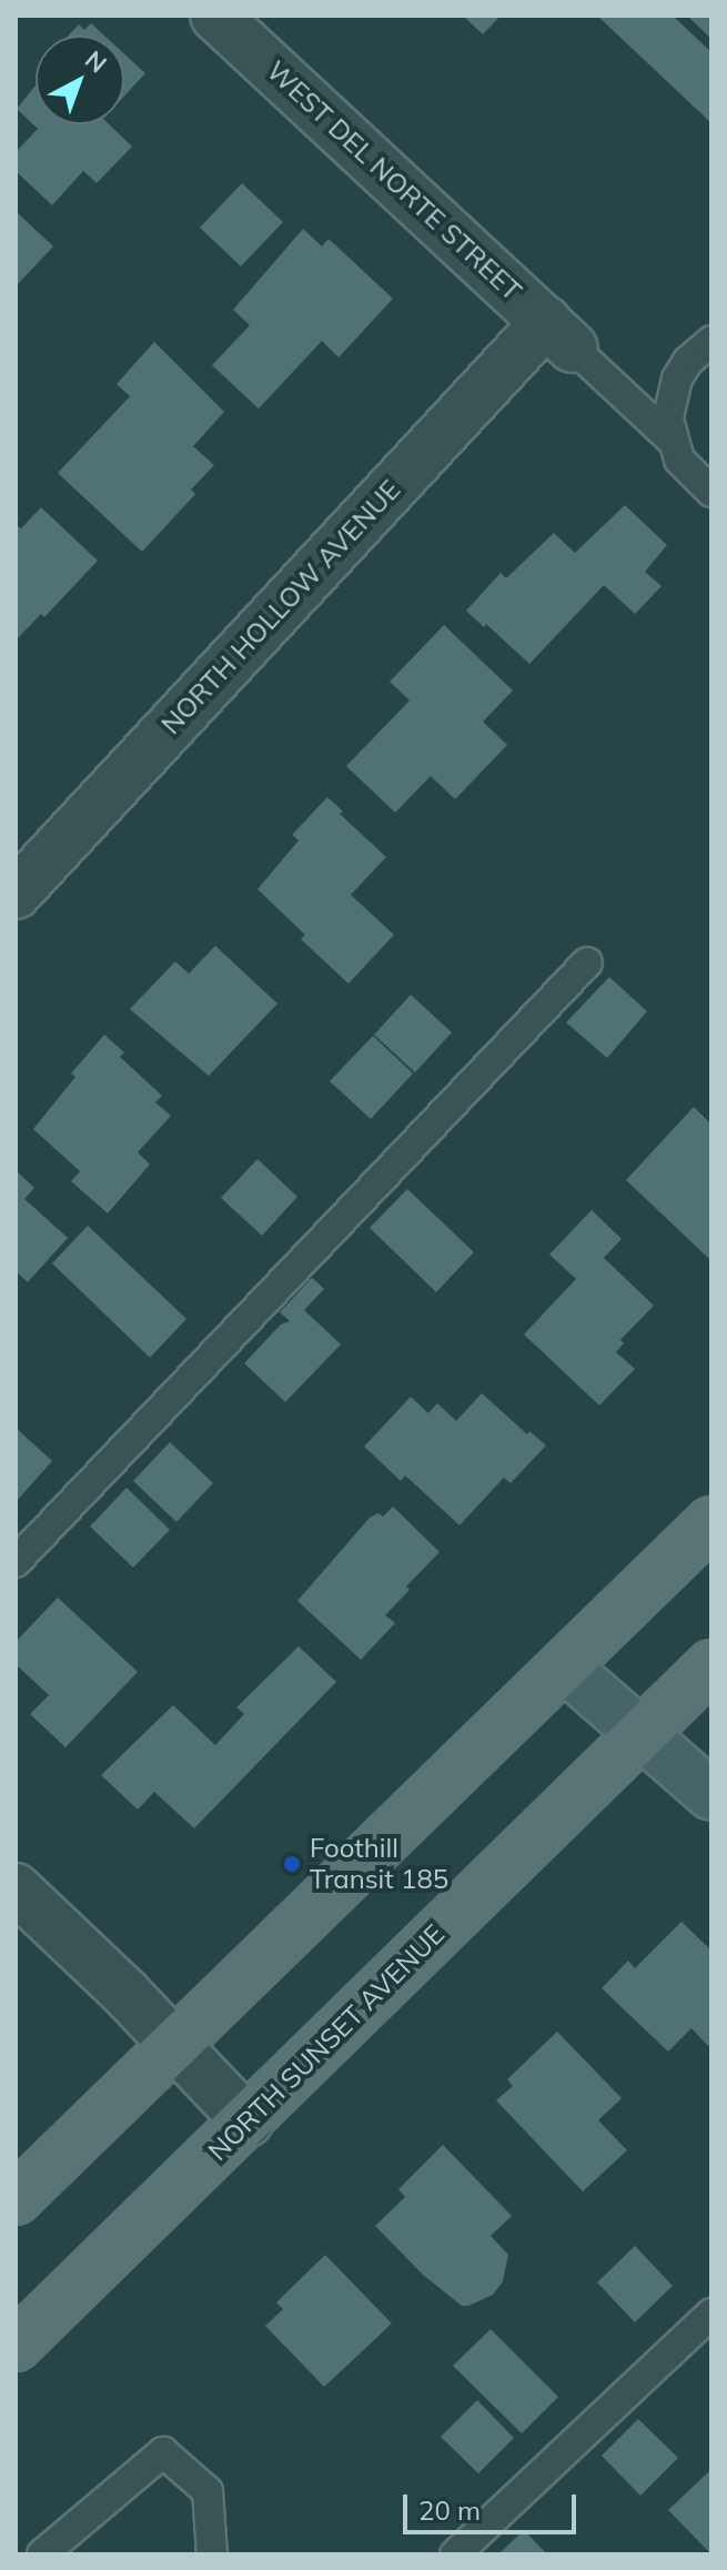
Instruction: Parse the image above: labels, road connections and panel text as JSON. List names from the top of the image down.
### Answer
{
  "streets": {
    "main road": ["NORTH SUNSET AVENUE"],
    "street": ["WEST DEL NORTE STREET", "NORTH HOLLOW AVENUE"]
  },
  "crossings": [
    ["WEST DEL NORTE STREET", "NORTH HOLLOW AVENUE"]
  ],
  "places": ["Foothill Transit 185"],
  "scale_bar": "20 m",
  "north": "top right"
}
